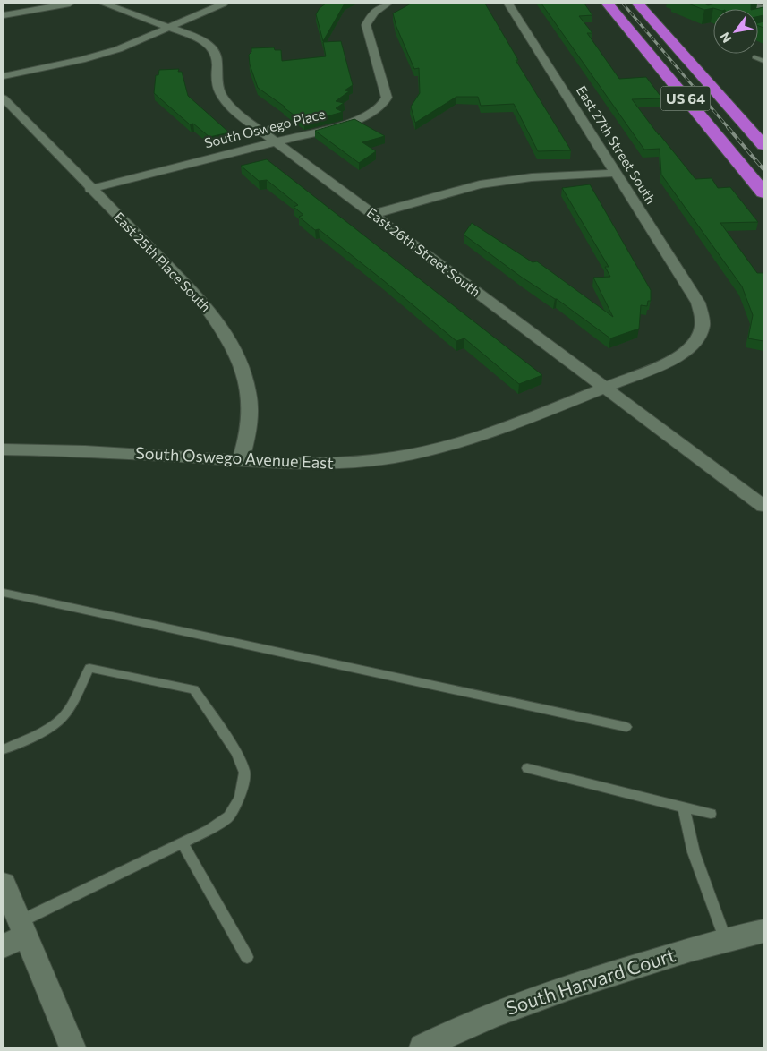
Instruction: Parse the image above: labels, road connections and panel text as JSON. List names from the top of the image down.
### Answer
{
  "streets": {
    "highway": ["US 64"],
    "street": [
      "South Oswego Place",
      "East 27th Street South",
      "East 26th Street South",
      "East 25th Place South",
      "South Oswego Avenue East",
      "South Harvard Court"
    ]
  },
  "crossings": [
    ["South Oswego Place", "East 26th Street South"],
    ["South Oswego Place", "East 25th Place South"],
    ["East 27th Street South", "South Oswego Avenue East"],
    ["East 26th Street South", "South Oswego Avenue East"],
    ["East 25th Place South", "South Oswego Avenue East"]
  ],
  "north": "bottom left"
}
